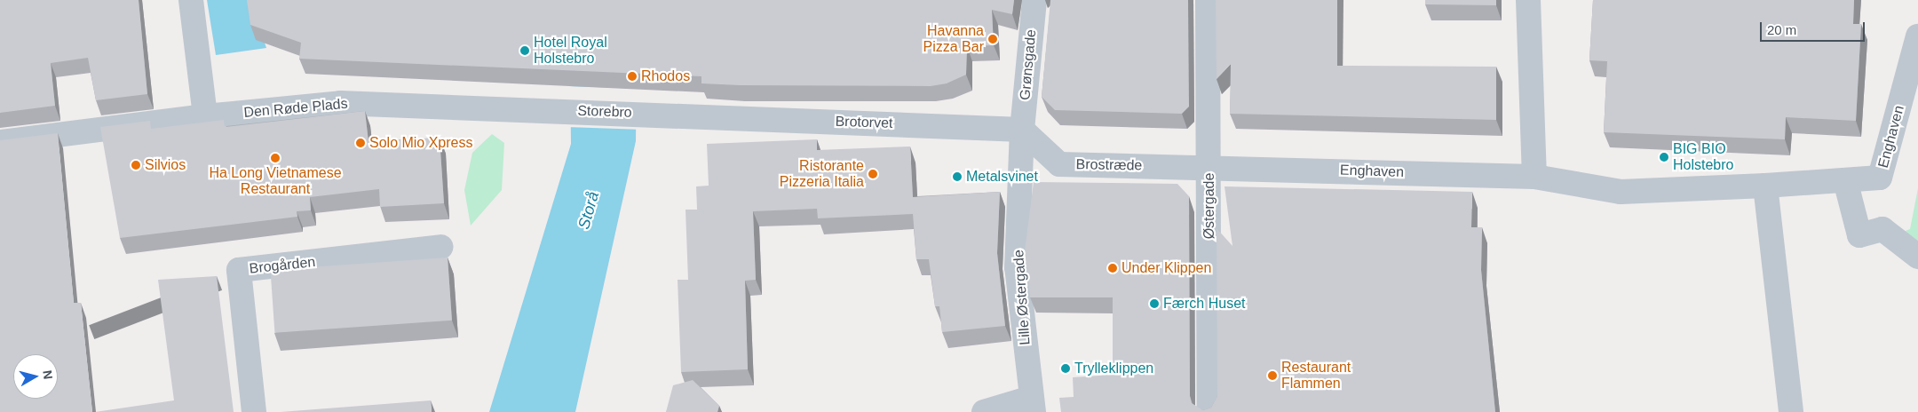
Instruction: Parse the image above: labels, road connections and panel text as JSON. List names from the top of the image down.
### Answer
{
  "streets": {
    "street": [
      "Grønsgade",
      "Den Røde Plads",
      "Storebro",
      "Brotorvet",
      "Enghaven",
      "Brostræde",
      "Østergade",
      "Brogården",
      "Lille Østergade"
    ]
  },
  "crossings": [
    ["Grønsgade", "Brotorvet"],
    ["Grønsgade", "Brostræde"],
    ["Grønsgade", "Lille Østergade"],
    ["Den Røde Plads", "Storebro"],
    ["Storebro", "Brotorvet"],
    ["Brotorvet", "Brostræde"],
    ["Brotorvet", "Lille Østergade"],
    ["Enghaven", "Brostræde"],
    ["Enghaven", "Østergade"],
    ["Brostræde", "Østergade"],
    ["Brostræde", "Lille Østergade"]
  ],
  "water": ["Storå"],
  "places": [
    "Havanna Pizza Bar",
    "Hotel Royal Holstebro",
    "Rhodos",
    "Solo Mio Xpress",
    "BIG BIO Holstebro",
    "Ha Long Vietnamese Restaurant",
    "Silvios",
    "Ristorante Pizzeria Italia",
    "Metalsvinet",
    "Under Klippen",
    "Færch Huset",
    "Trylleklippen",
    "Restaurant Flammen"
  ],
  "scale_bar": "20 m",
  "north": "right"
}
